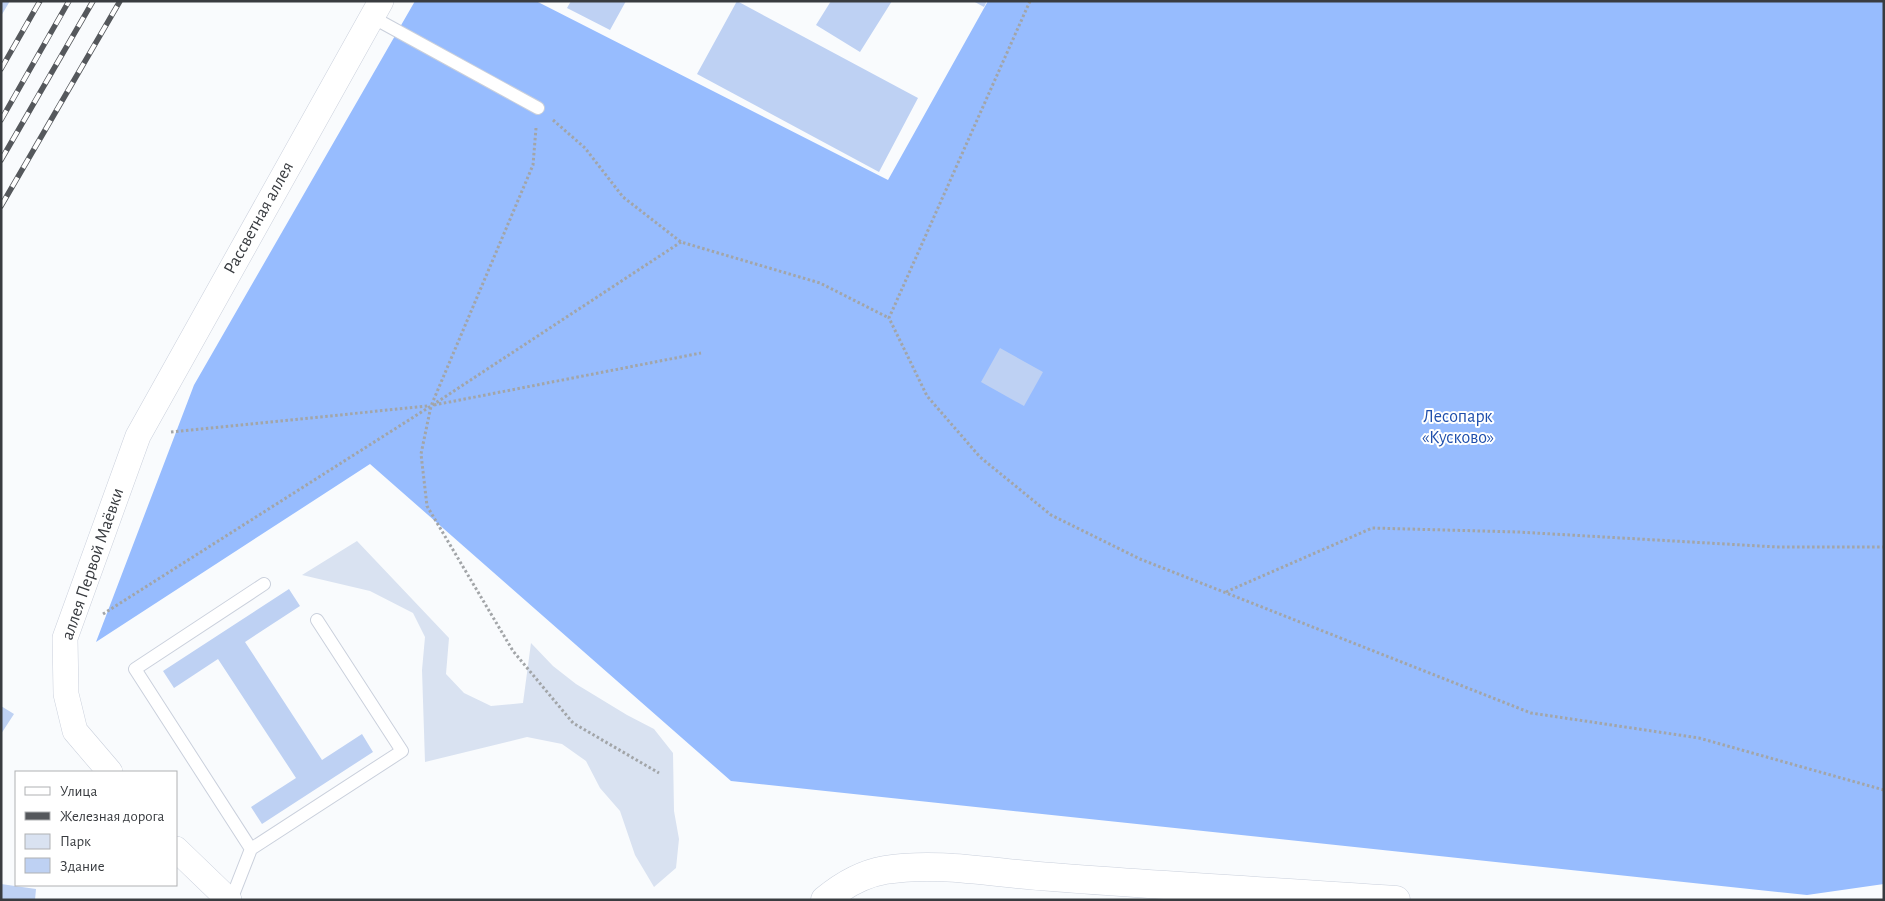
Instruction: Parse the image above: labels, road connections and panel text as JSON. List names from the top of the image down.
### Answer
{
  "streets": {
    "street": ["Рассветная аллея", "аллея Первой Маёвки"]
  },
  "crossings": [
    ["Рассветная аллея", "аллея Первой Маёвки"]
  ],
  "parks": ["Лесопарк «Кусково»"],
  "legend": [
    "Улица",
    "Железная дорога",
    "Парк",
    "Здание"
  ]
}
